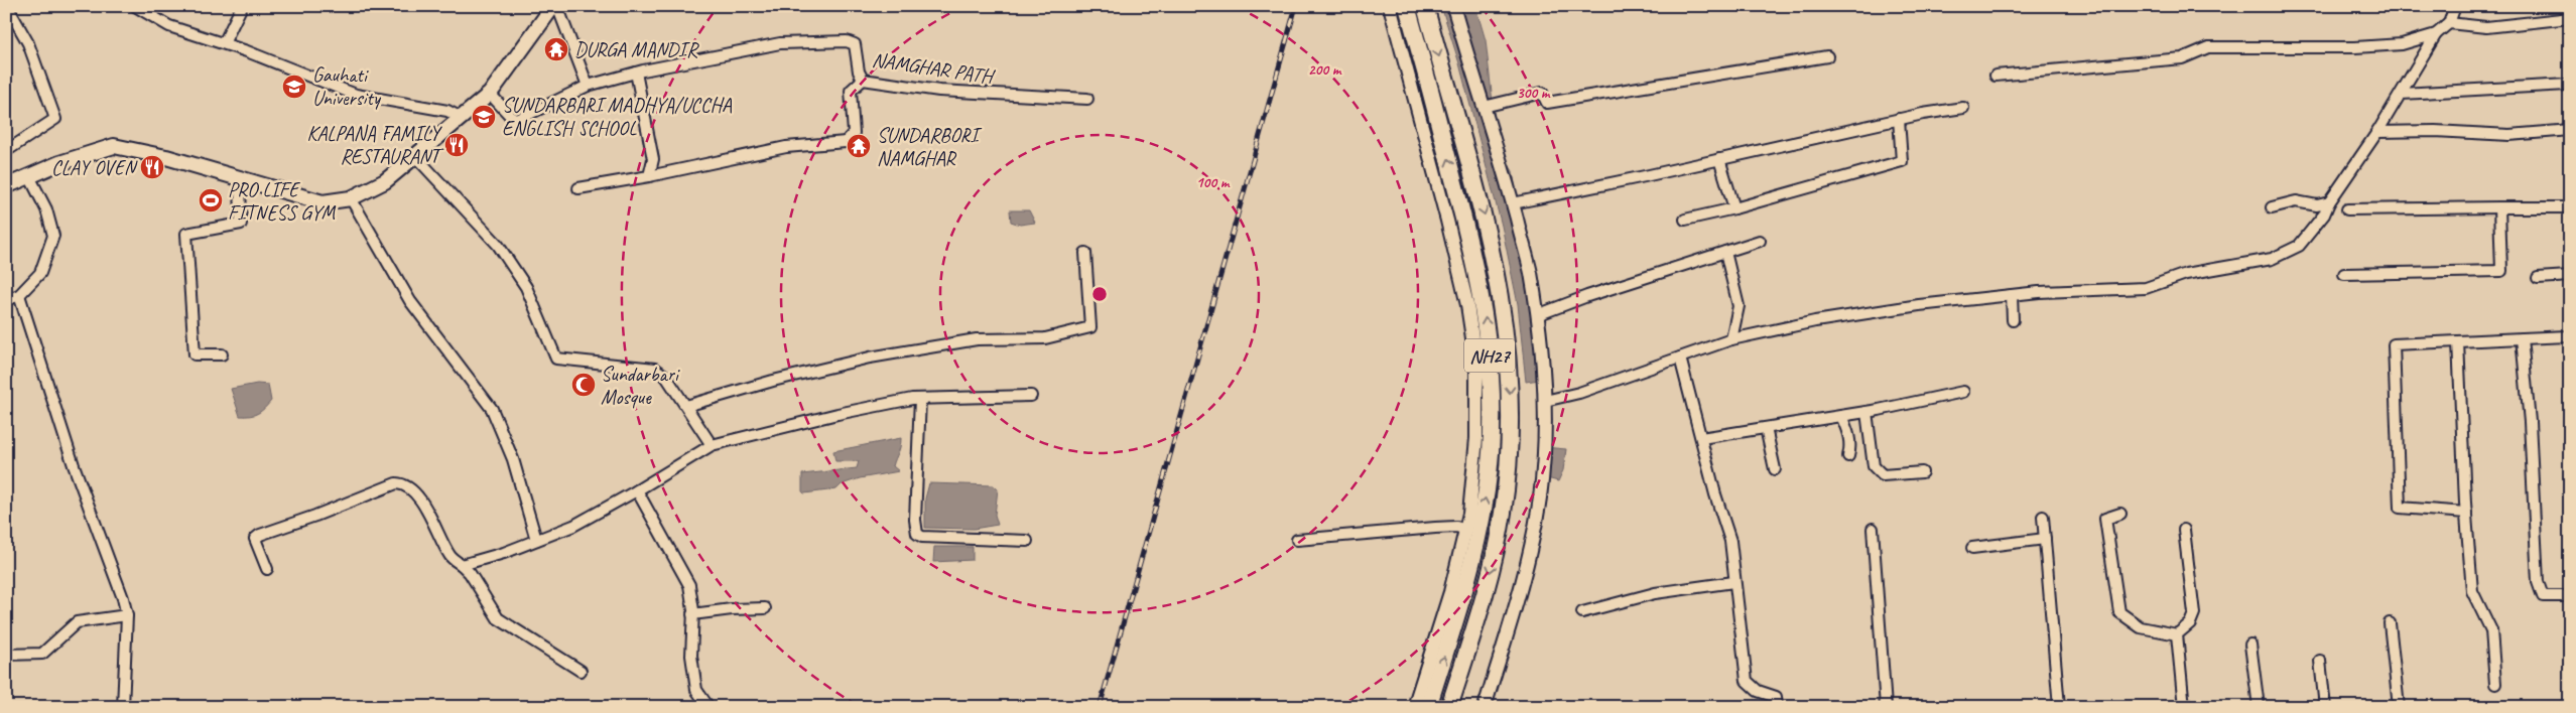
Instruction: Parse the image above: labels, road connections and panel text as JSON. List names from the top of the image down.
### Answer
{
  "streets": {
    "highway": ["NH27"],
    "street": ["NAMGHAR PATH"]
  },
  "places": {
    "temple": ["DURGA MANDIR", "SUNDARBORI NAMGHAR"],
    "school or university": ["Gauhati University", "SUNDARBARI MADHYA/UCCHA ENGLISH SCHOOL"],
    "restaurant": ["KALPANA FAMILY RESTAURANT", "CLAY OVEN"],
    "sports": ["PRO LIFE FITNESS GYM"],
    "mosque": ["Sundarbari Mosque"]
  },
  "rings": ["200 m", "300 m", "100 m"]
}
